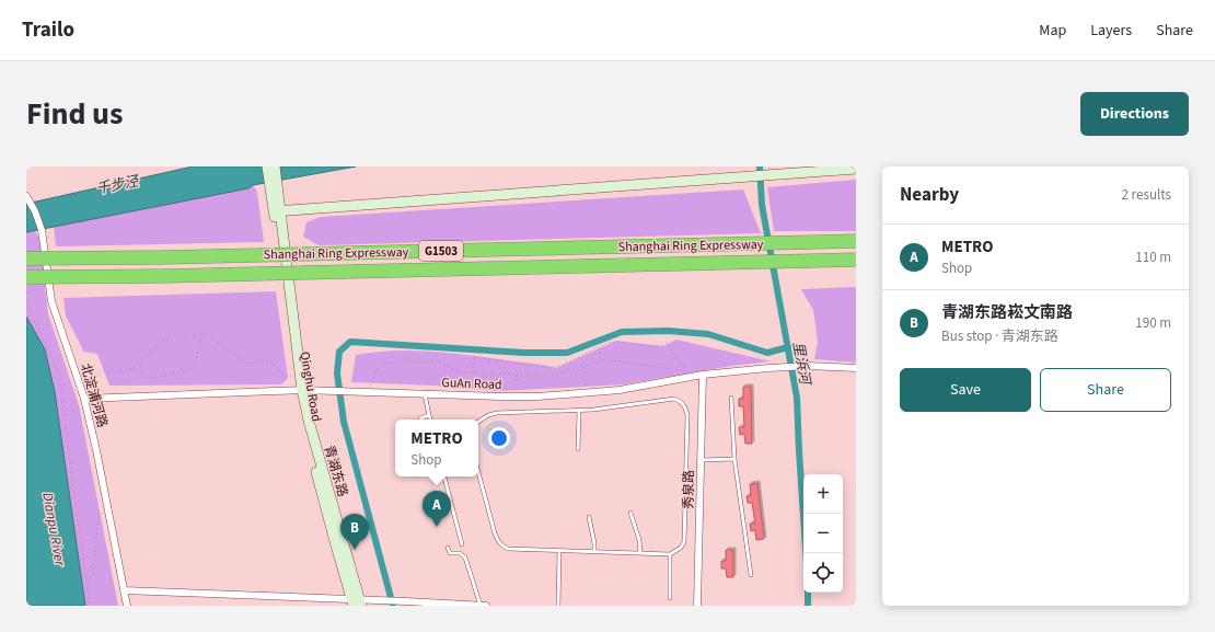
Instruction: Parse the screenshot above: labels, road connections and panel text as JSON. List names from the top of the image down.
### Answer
{
  "streets": {
    "highway": ["Shanghai Ring Expressway", "G1503"],
    "main road": ["Qinghu Road", "青湖东路"],
    "street": ["GuAn Road", "北淀浦河路", "秀泉路"]
  },
  "crossings": [
    ["GuAn Road", "Qinghu Road"],
    ["GuAn Road", "北淀浦河路"],
    ["GuAn Road", "青湖东路"],
    ["GuAn Road", "秀泉路"],
    ["Qinghu Road", "青湖东路"]
  ],
  "water": ["千步泾", "里浜河", "Dianpu River"],
  "page": {
    "header": "Trailo",
    "nav": ["Map", "Layers", "Share"],
    "title": "Find us",
    "buttons": [
      "Directions",
      ["Save", "Share"]
    ],
    "heading": ["Nearby", "2 results"],
    "list": [
      {
        "mark": "A",
        "name": "METRO",
        "note": "Shop",
        "value": "110 m"
      },
      {
        "mark": "B",
        "name": "青湖东路崧文南路",
        "note": "Bus stop · 青湖东路",
        "value": "190 m"
      }
    ],
    "popup": ["METRO", "Shop"],
    "map_buttons": ["+", "−"],
    "pins": ["A", "B"]
  }
}
